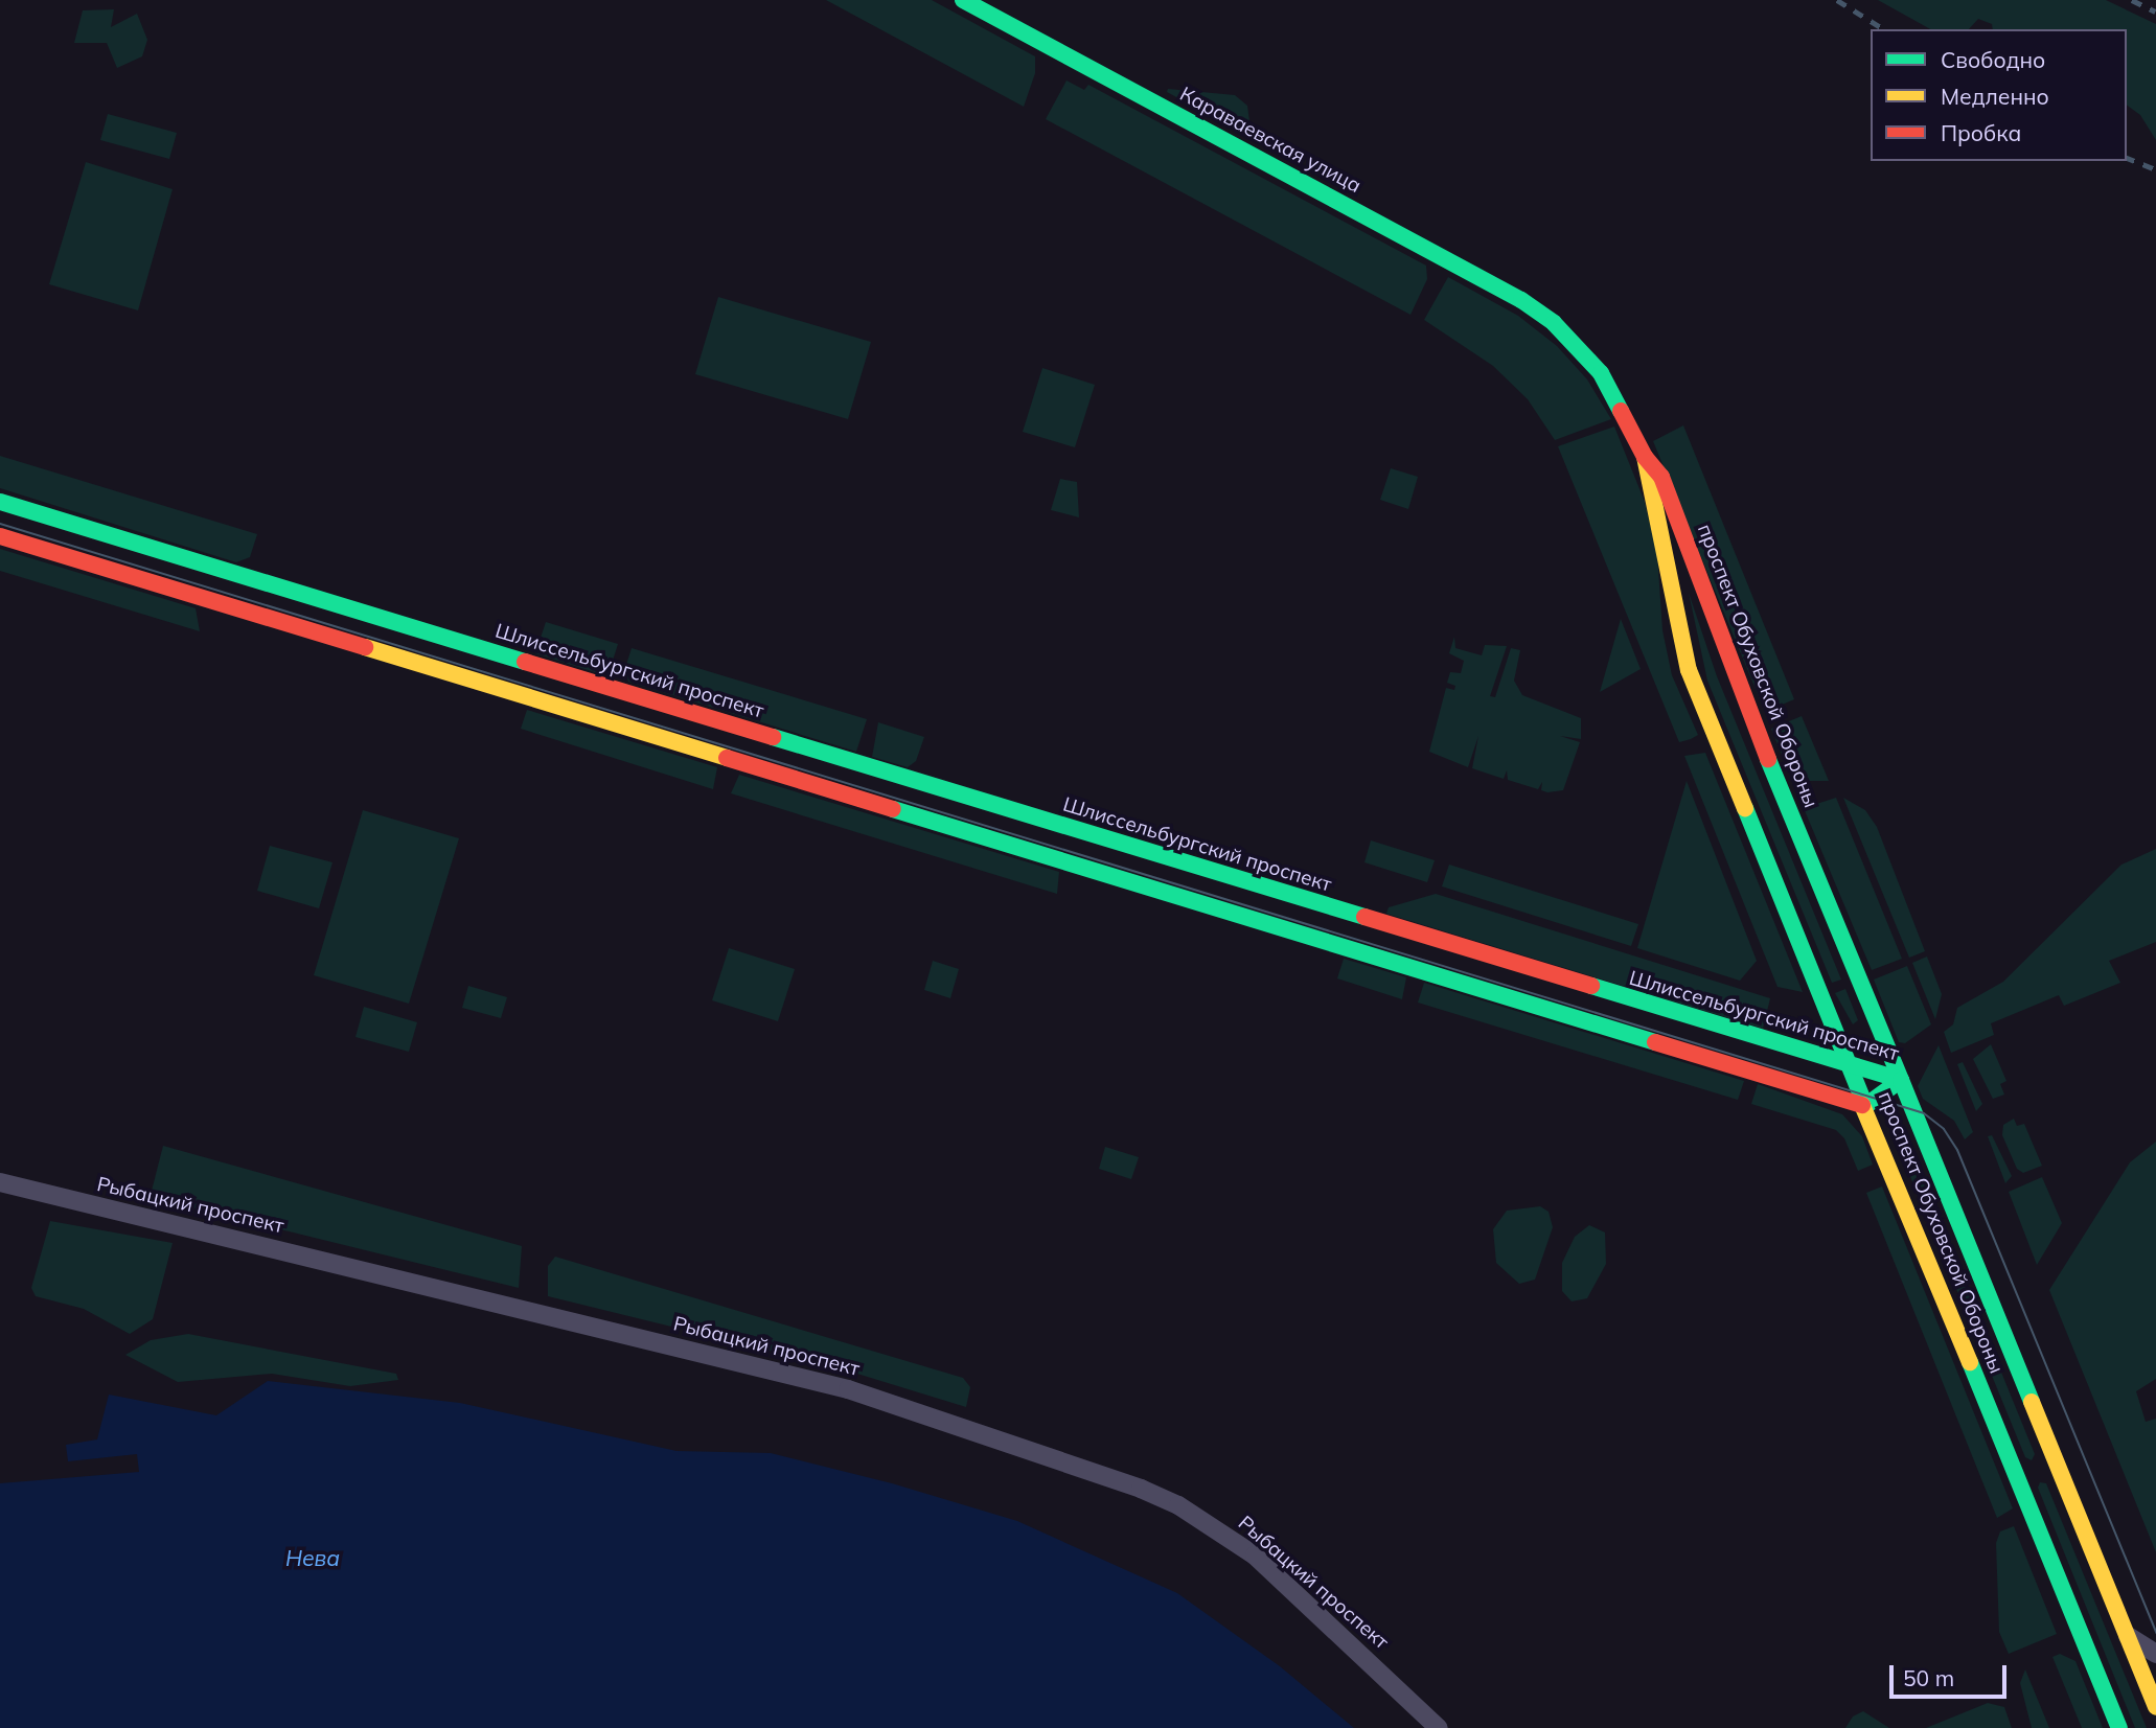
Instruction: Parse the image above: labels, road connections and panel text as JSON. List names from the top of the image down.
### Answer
{
  "streets": {
    "main road": ["Караваевская улица", "проспект Обуховской Обороны", "Шлиссельбургский проспект"],
    "street": ["Рыбацкий проспект"]
  },
  "crossings": [
    ["Караваевская улица", "проспект Обуховской Обороны"],
    ["проспект Обуховской Обороны", "Шлиссельбургский проспект"]
  ],
  "water": ["Нева"],
  "legend": ["Свободно", "Медленно", "Пробка"],
  "scale_bar": "50 m"
}
